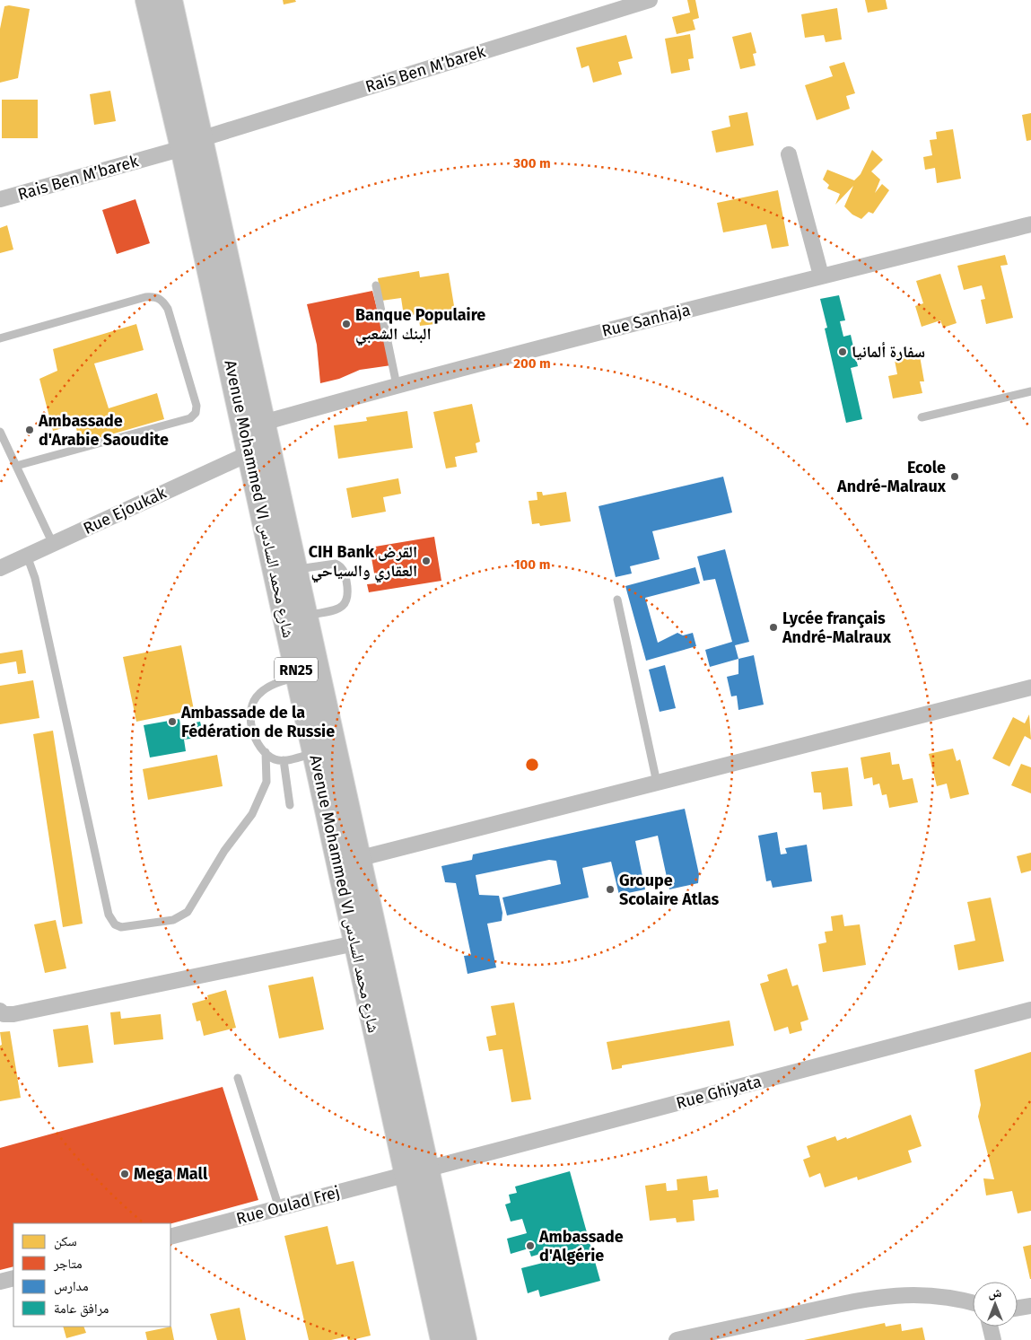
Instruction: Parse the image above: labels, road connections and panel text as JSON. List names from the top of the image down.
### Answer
{
  "streets": {
    "main road": ["Avenue Mohammed VI شارع محمد السادس", "RN25"],
    "street": [
      "Rais Ben M’barek",
      "Rue Sanhaja",
      "Rue Ejoukak",
      "Rue Ghiyata",
      "Rue Oulad Frej"
    ]
  },
  "crossings": [
    ["Rais Ben M’barek", "Avenue Mohammed VI شارع محمد السادس"],
    ["Rue Sanhaja", "Avenue Mohammed VI شارع محمد السادس"],
    ["Avenue Mohammed VI شارع محمد السادس", "Rue Ejoukak"],
    ["Avenue Mohammed VI شارع محمد السادس", "Rue Ghiyata"],
    ["Avenue Mohammed VI شارع محمد السادس", "Rue Oulad Frej"],
    ["Rue Ghiyata", "Rue Oulad Frej"]
  ],
  "places": [
    "Banque Populaire البنك الشعبي",
    "سفارة ألمانيا",
    "Ambassade d'Arabie Saoudite",
    "Ecole André-Malraux",
    "CIH Bank القرض العقاري والسياحي",
    "Lycée français André-Malraux",
    "Ambassade de la Fédération de Russie",
    "Groupe Scolaire Atlas",
    "Mega Mall",
    "Ambassade d'Algérie"
  ],
  "legend": [
    "سكن",
    "متاجر",
    "مدارس",
    "مرافق عامة"
  ],
  "north": "top",
  "rings": ["300 m", "200 m", "100 m"]
}
